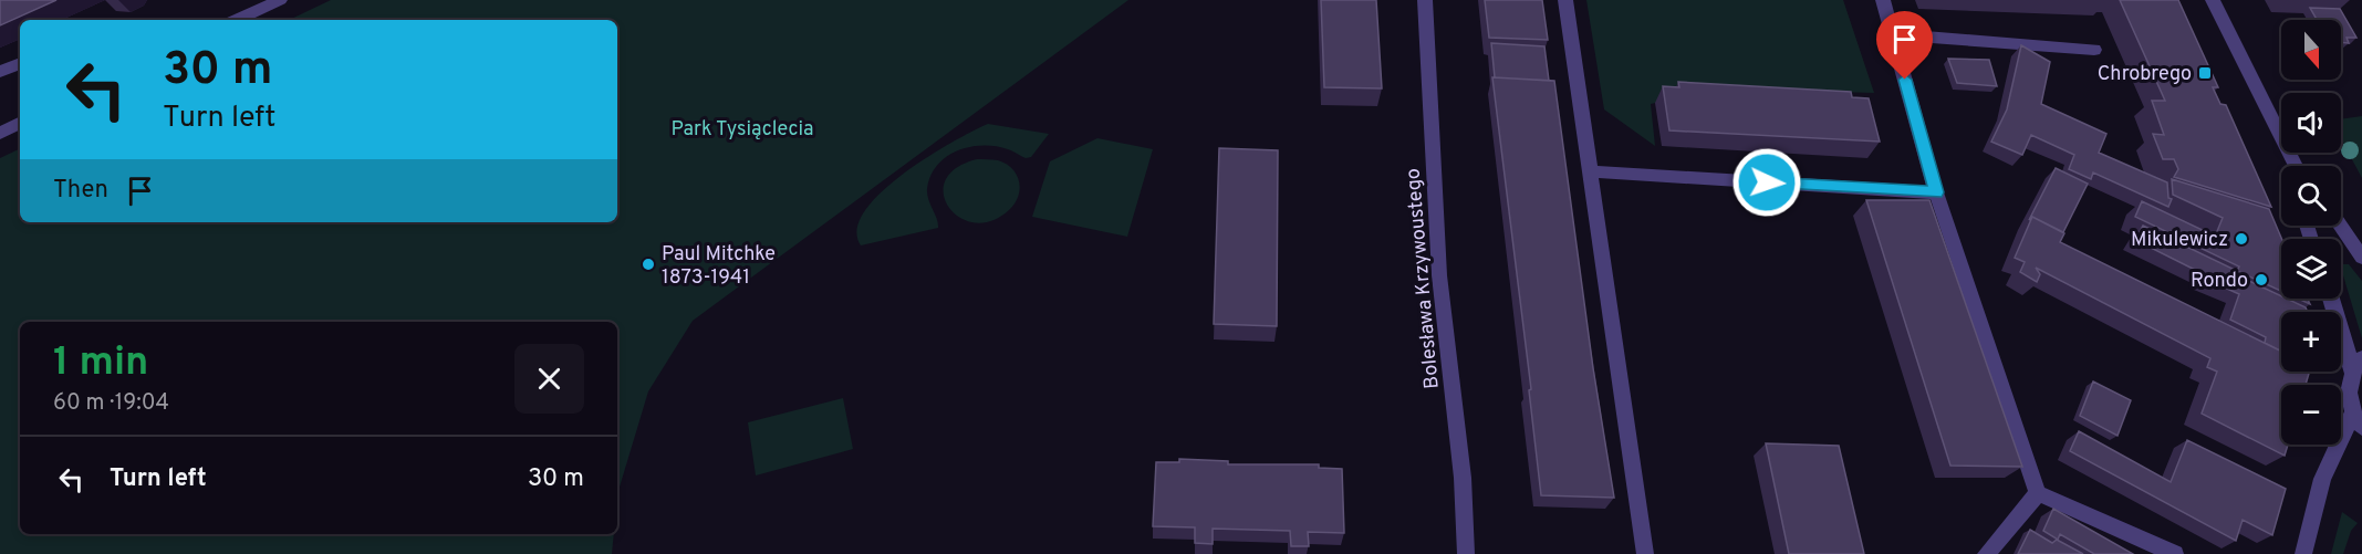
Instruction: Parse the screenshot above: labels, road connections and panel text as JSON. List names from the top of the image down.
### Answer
{
  "streets": {
    "street": ["Bolesława Krzywoustego"]
  },
  "parks": ["Park Tysiąclecia"],
  "places": {
    "transit": ["Chrobrego"],
    "other": ["Mikulewicz", "Paul Mitchke 1873-1941", "Rondo"]
  },
  "north": "bottom",
  "page": {
    "map_buttons": ["+", "−"],
    "turn": ["30 m", "Turn left"],
    "then": "Then",
    "heading": ["1 min", "60 m · 19:04"],
    "list": [
      {
        "name": "Turn left",
        "value": "30 m"
      }
    ]
  }
}
